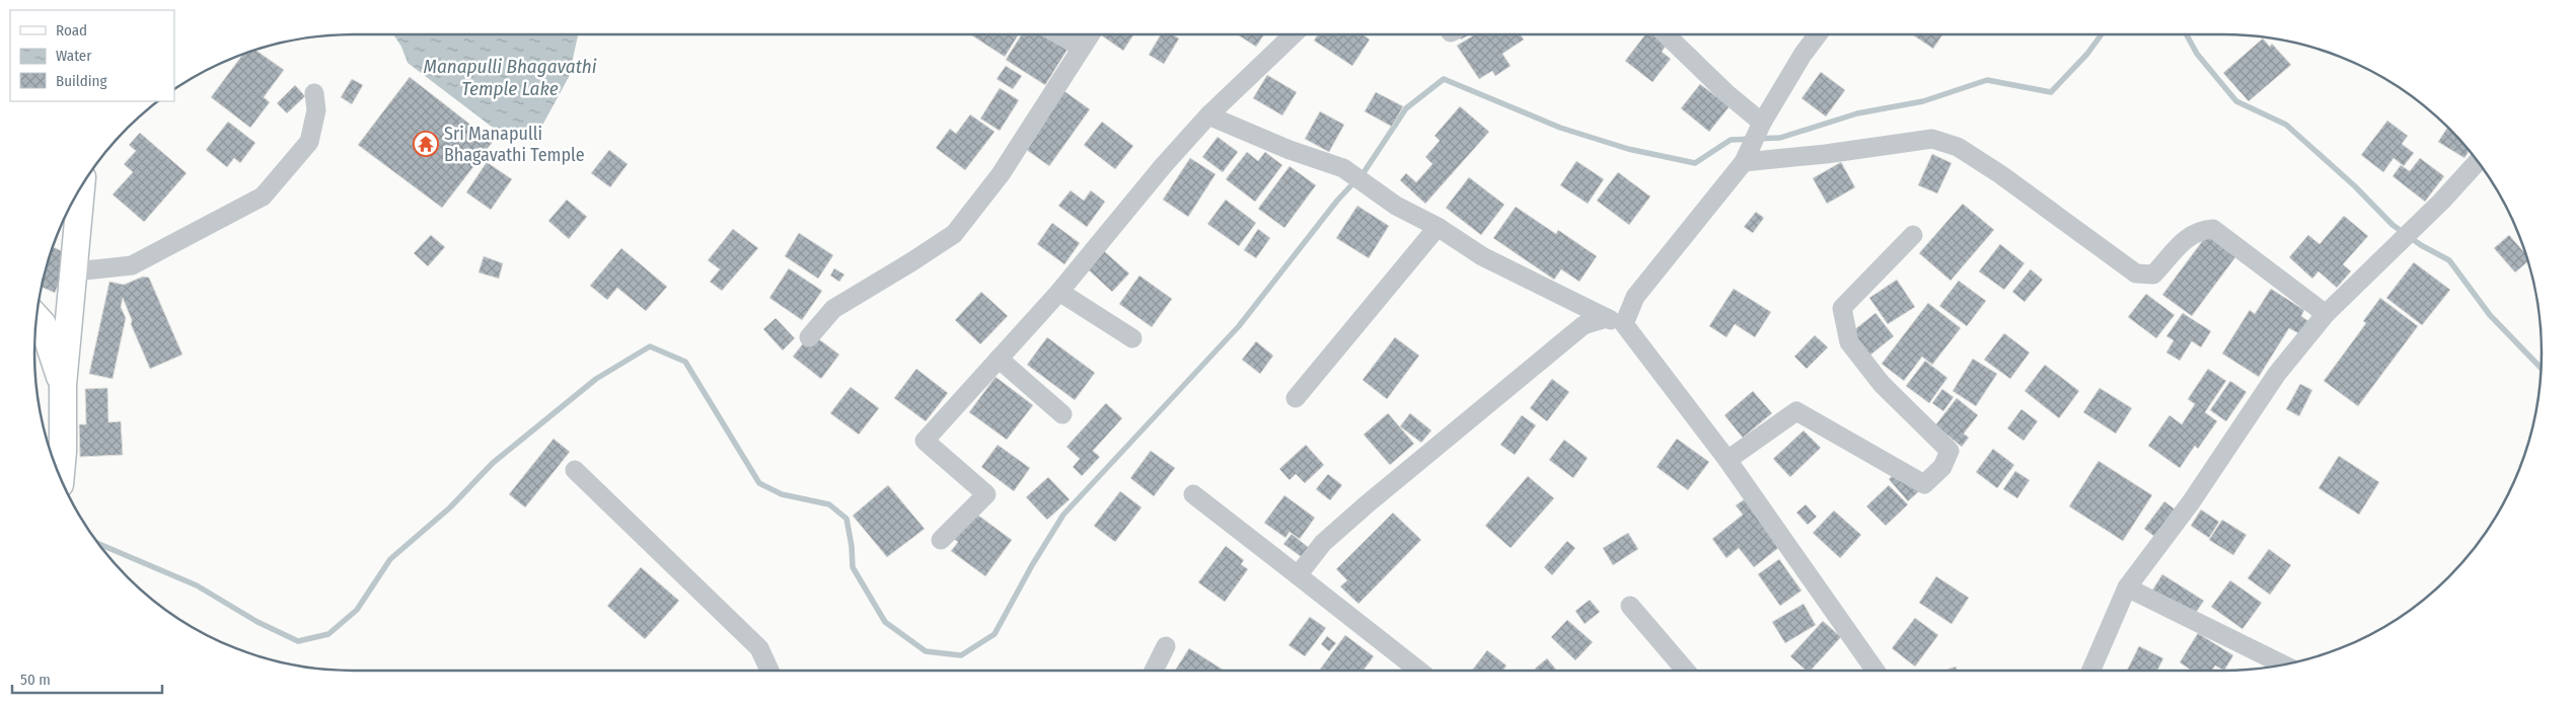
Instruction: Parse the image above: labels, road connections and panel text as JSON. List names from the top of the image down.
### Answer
{
  "water": ["Manapulli Bhagavathi Temple Lake"],
  "places": {
    "temple": ["Sri Manapulli Bhagavathi Temple"]
  },
  "legend": ["Road", "Water", "Building"],
  "scale_bar": "50 m"
}
